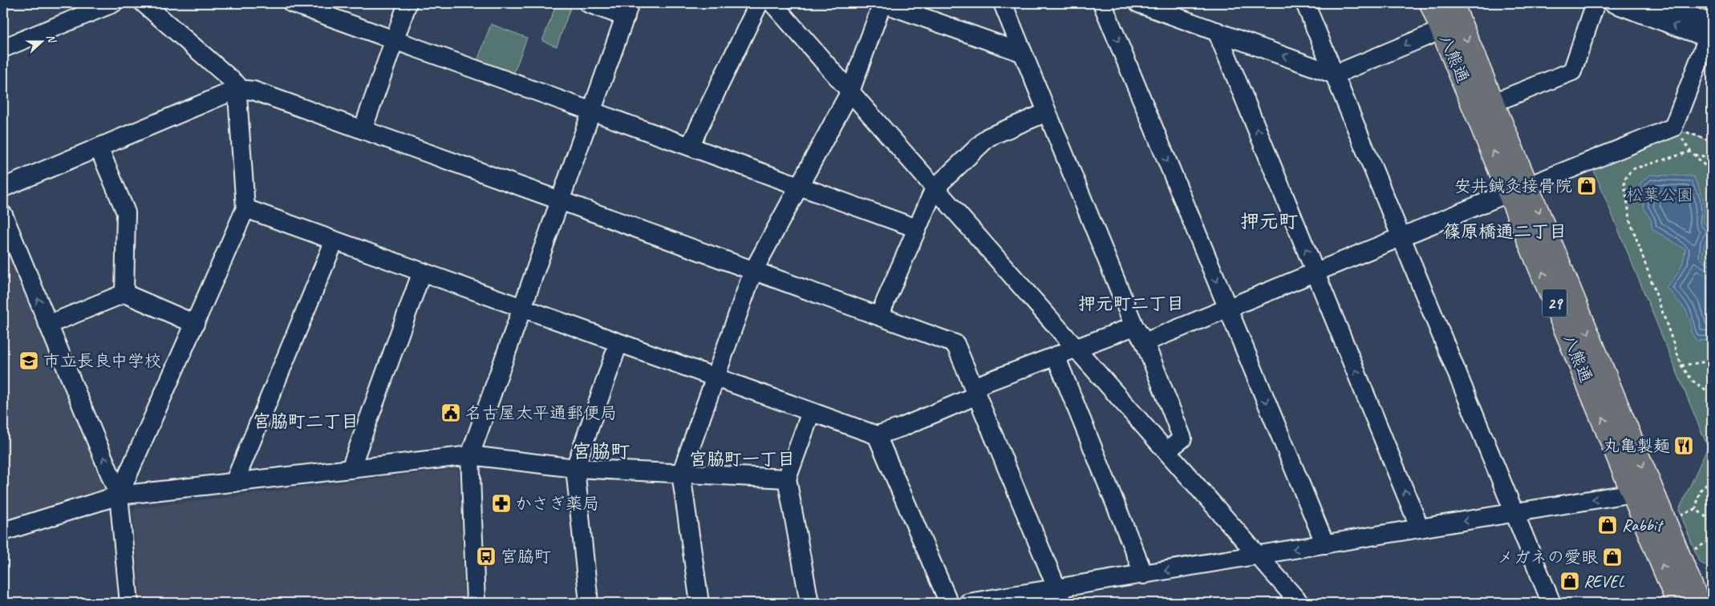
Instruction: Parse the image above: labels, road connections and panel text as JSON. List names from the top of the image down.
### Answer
{
  "streets": {
    "main road": ["八熊通", "29"]
  },
  "districts": [
    "押元町",
    "篠原橋通二丁目",
    "押元町二丁目",
    "宮脇町二丁目",
    "宮脇町",
    "宮脇町一丁目"
  ],
  "parks": ["松葉公園"],
  "places": {
    "shop": [
      "安井鍼灸接骨院",
      "Rabbit",
      "メガネの愛眼",
      "REVEL"
    ],
    "school or university": ["市立長良中学校"],
    "public building": ["名古屋太平通郵便局"],
    "restaurant": ["丸亀製麺"],
    "pharmacy": ["かさぎ薬局"],
    "bus stop": ["宮脇町"]
  },
  "north": "right"
}
